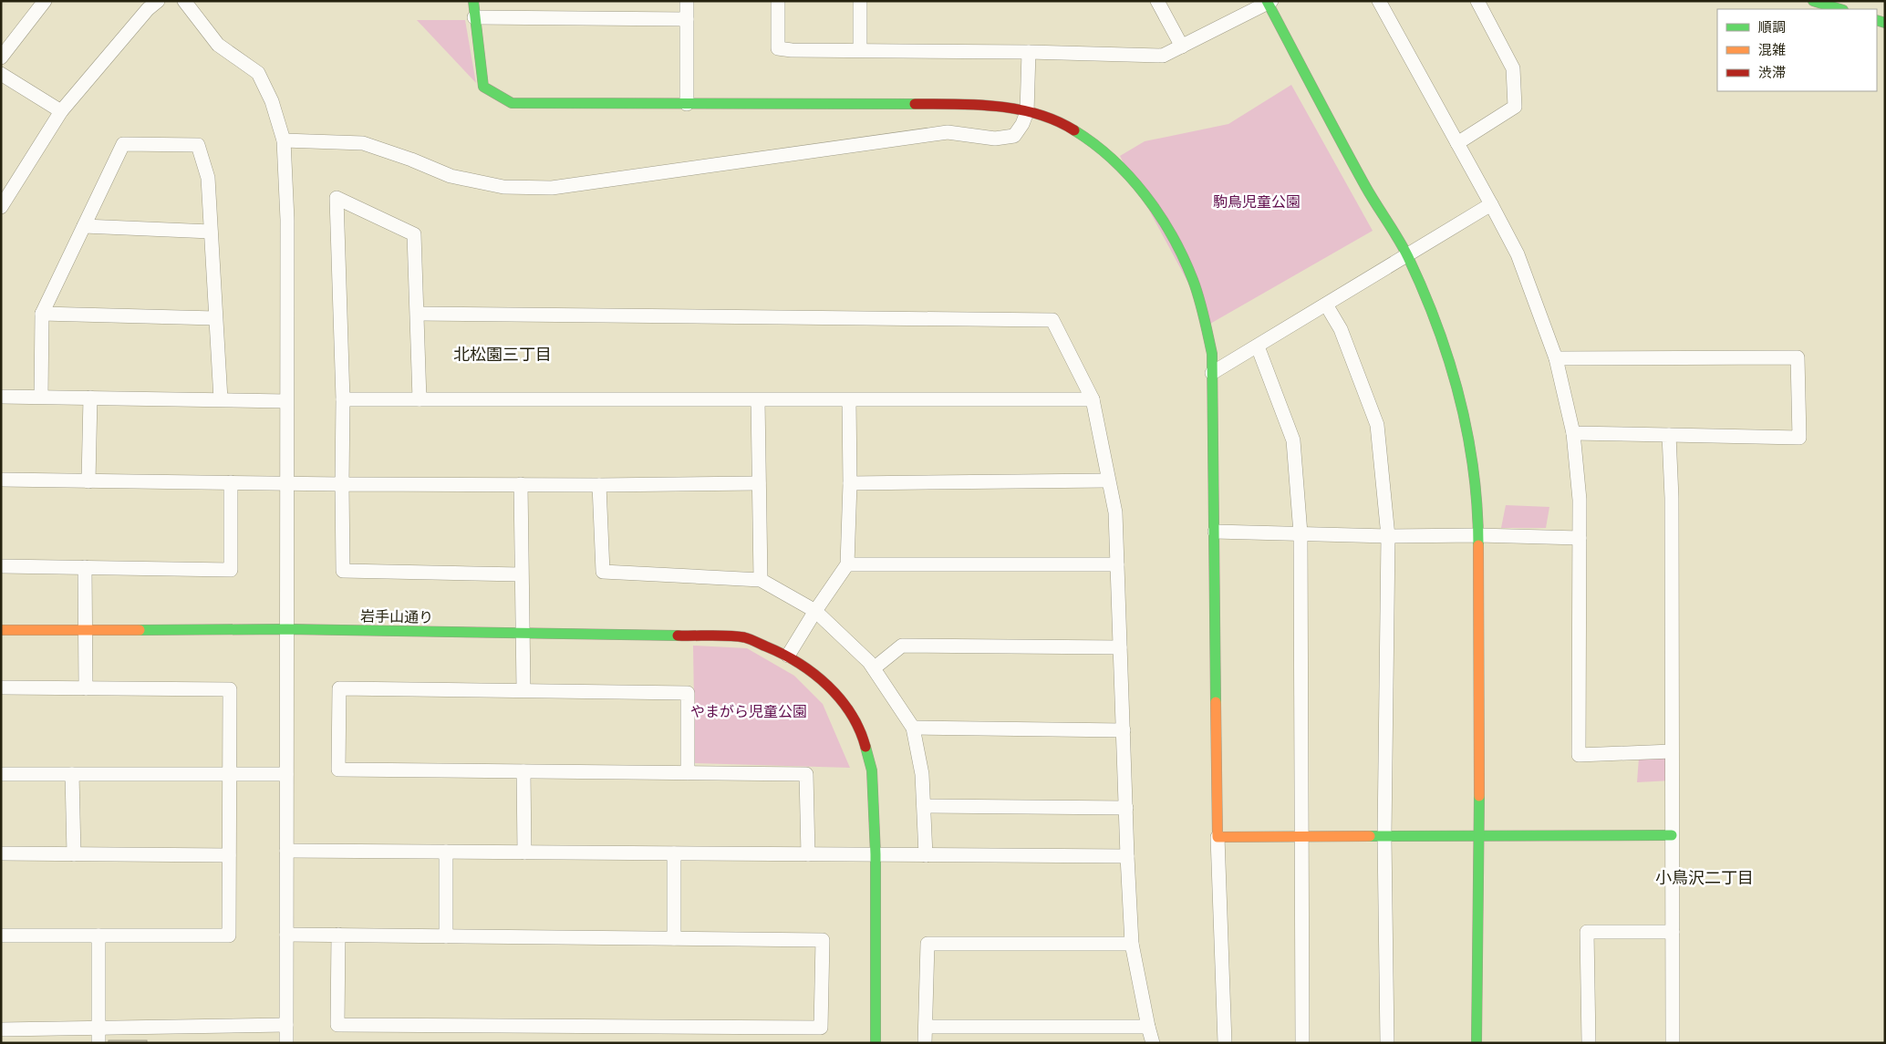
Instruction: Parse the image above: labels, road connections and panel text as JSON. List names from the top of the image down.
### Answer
{
  "streets": {
    "street": ["岩手山通り"]
  },
  "districts": ["北松園三丁目", "小鳥沢二丁目"],
  "parks": ["駒鳥児童公園", "やまがら児童公園"],
  "legend": ["順調", "混雑", "渋滞"]
}
